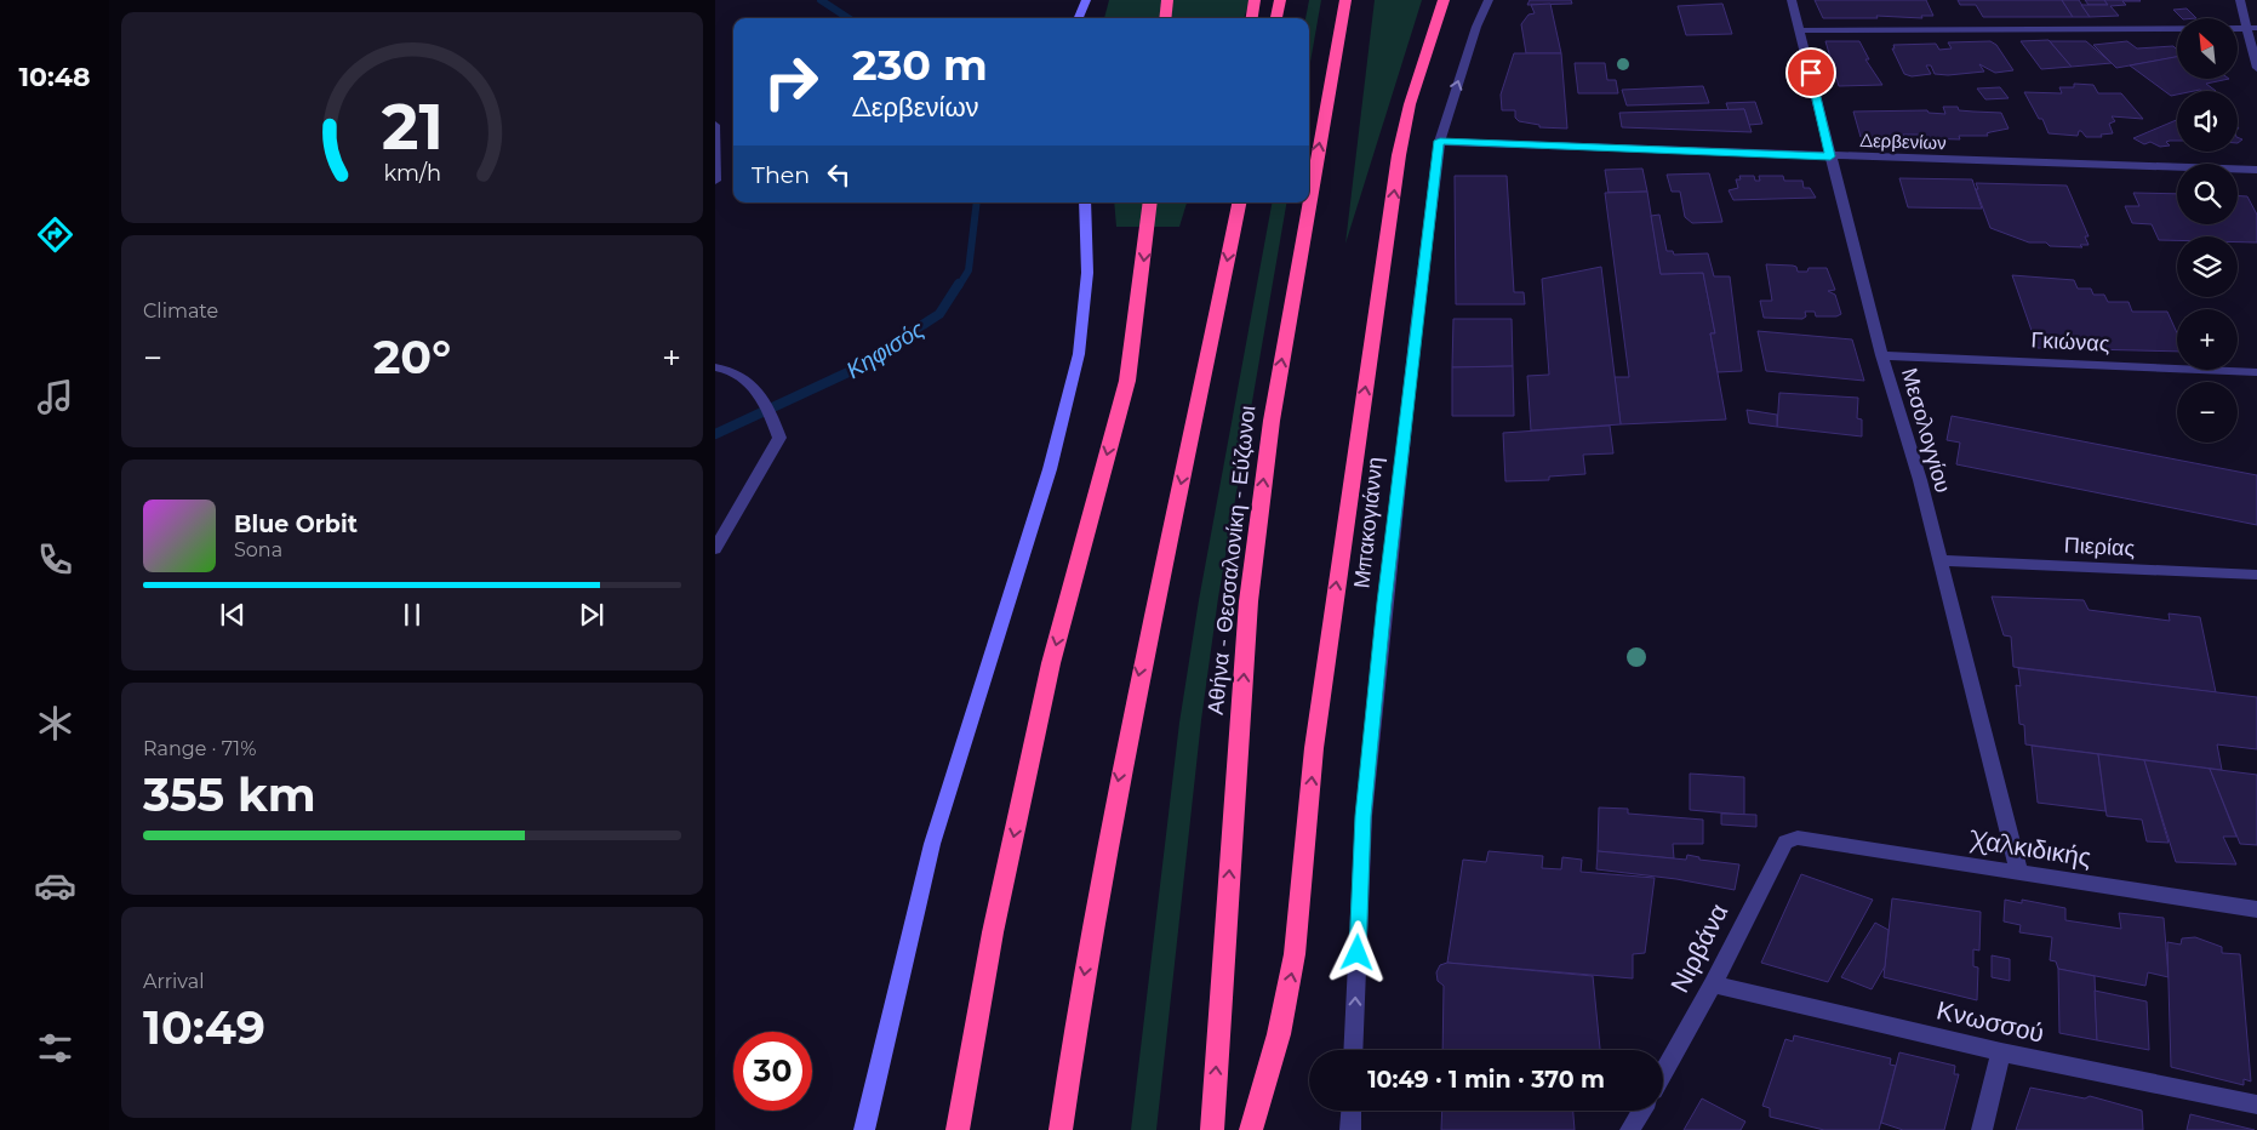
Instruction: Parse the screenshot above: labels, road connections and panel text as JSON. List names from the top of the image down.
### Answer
{
  "streets": {
    "highway": ["Αθήνα - Θεσσαλονίκη - Εύζωνοι"],
    "street": [
      "Δερβενίων",
      "Γκιώνας",
      "Μεσολογγίου",
      "Μπακογιάννη",
      "Πιερίας",
      "Χαλκιδικής",
      "Νιρβάνα",
      "Κνωσσού"
    ]
  },
  "crossings": [
    ["Δερβενίων", "Μεσολογγίου"],
    ["Δερβενίων", "Μπακογιάννη"],
    ["Γκιώνας", "Μεσολογγίου"],
    ["Μεσολογγίου", "Πιερίας"],
    ["Μεσολογγίου", "Χαλκιδικής"],
    ["Χαλκιδικής", "Νιρβάνα"],
    ["Νιρβάνα", "Κνωσσού"]
  ],
  "one_way": ["Μπακογιάννη"],
  "water": ["Κηφισός"],
  "north": "top left",
  "page": {
    "tabs": "10:48",
    "map_buttons": ["+", "−"],
    "turn": ["230 m", "Δερβενίων"],
    "then": "Then",
    "tile": [
      "Climate",
      ["Range · 71%", "355 km"],
      ["Arrival", "10:49"]
    ],
    "heat": ["−", "20°", "+"],
    "song": ["Blue Orbit", "Sona"],
    "limit": "30",
    "trip": "10:49 · 1 min · 370 m",
    "gauge": ["21", "km/h"]
  }
}
